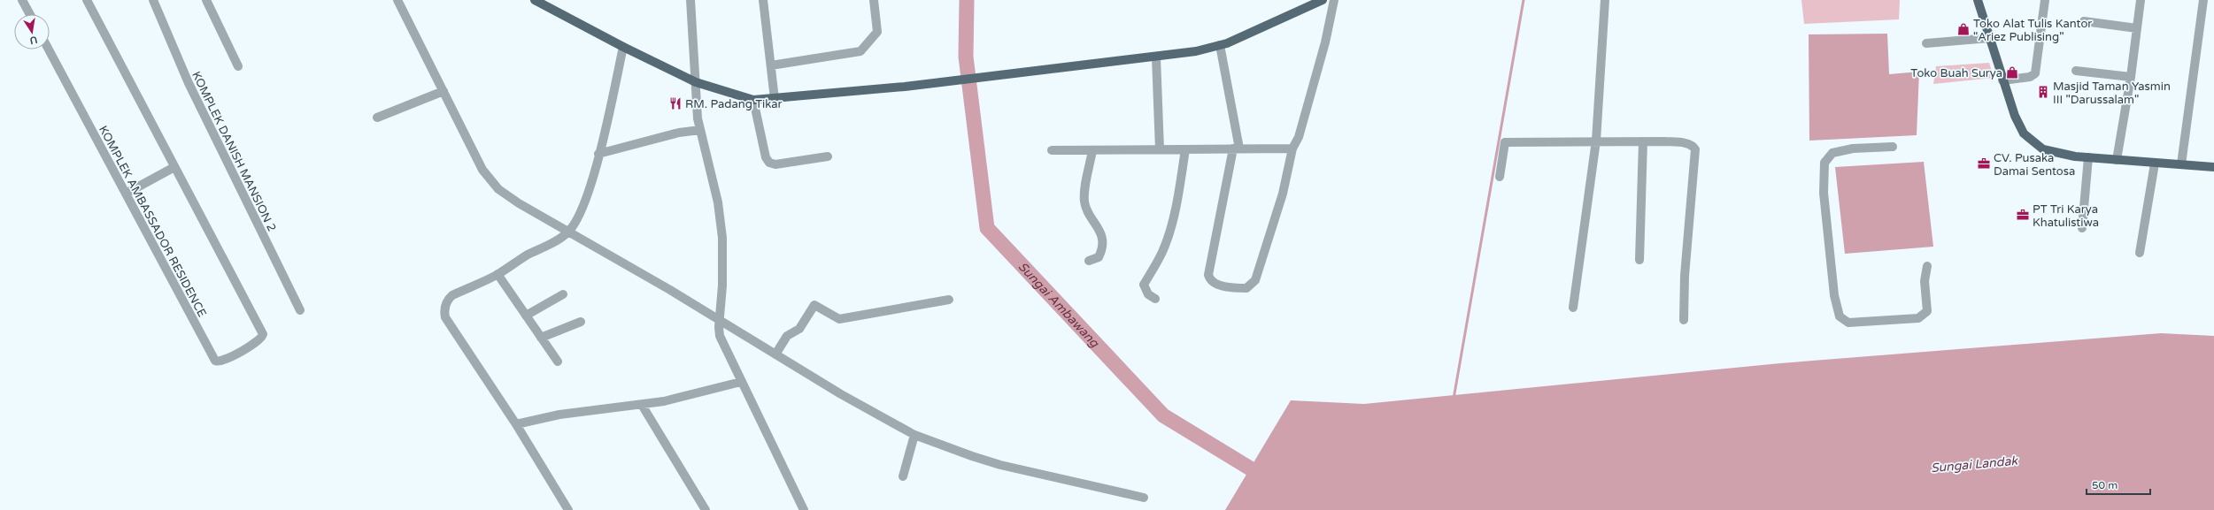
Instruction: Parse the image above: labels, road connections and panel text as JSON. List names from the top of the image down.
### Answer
{
  "streets": {
    "street": ["KOMPLEK DANISH MANSION 2", "KOMPLEK AMBASSADOR RESIDENCE"]
  },
  "water": ["Sungai Ambawang", "Sungai Landak"],
  "places": {
    "shop": ["Toko Alat Tulis Kantor \"Ariez Publising\"", "Toko Buah Surya"],
    "building": ["Masjid Taman Yasmin III \"Darussalam\""],
    "restaurant": ["RM. Padang Tikar"],
    "office": ["CV. Pusaka Damai Sentosa", "PT Tri Karya Khatulistiwa"]
  },
  "scale_bar": "50 m",
  "north": "bottom"
}
